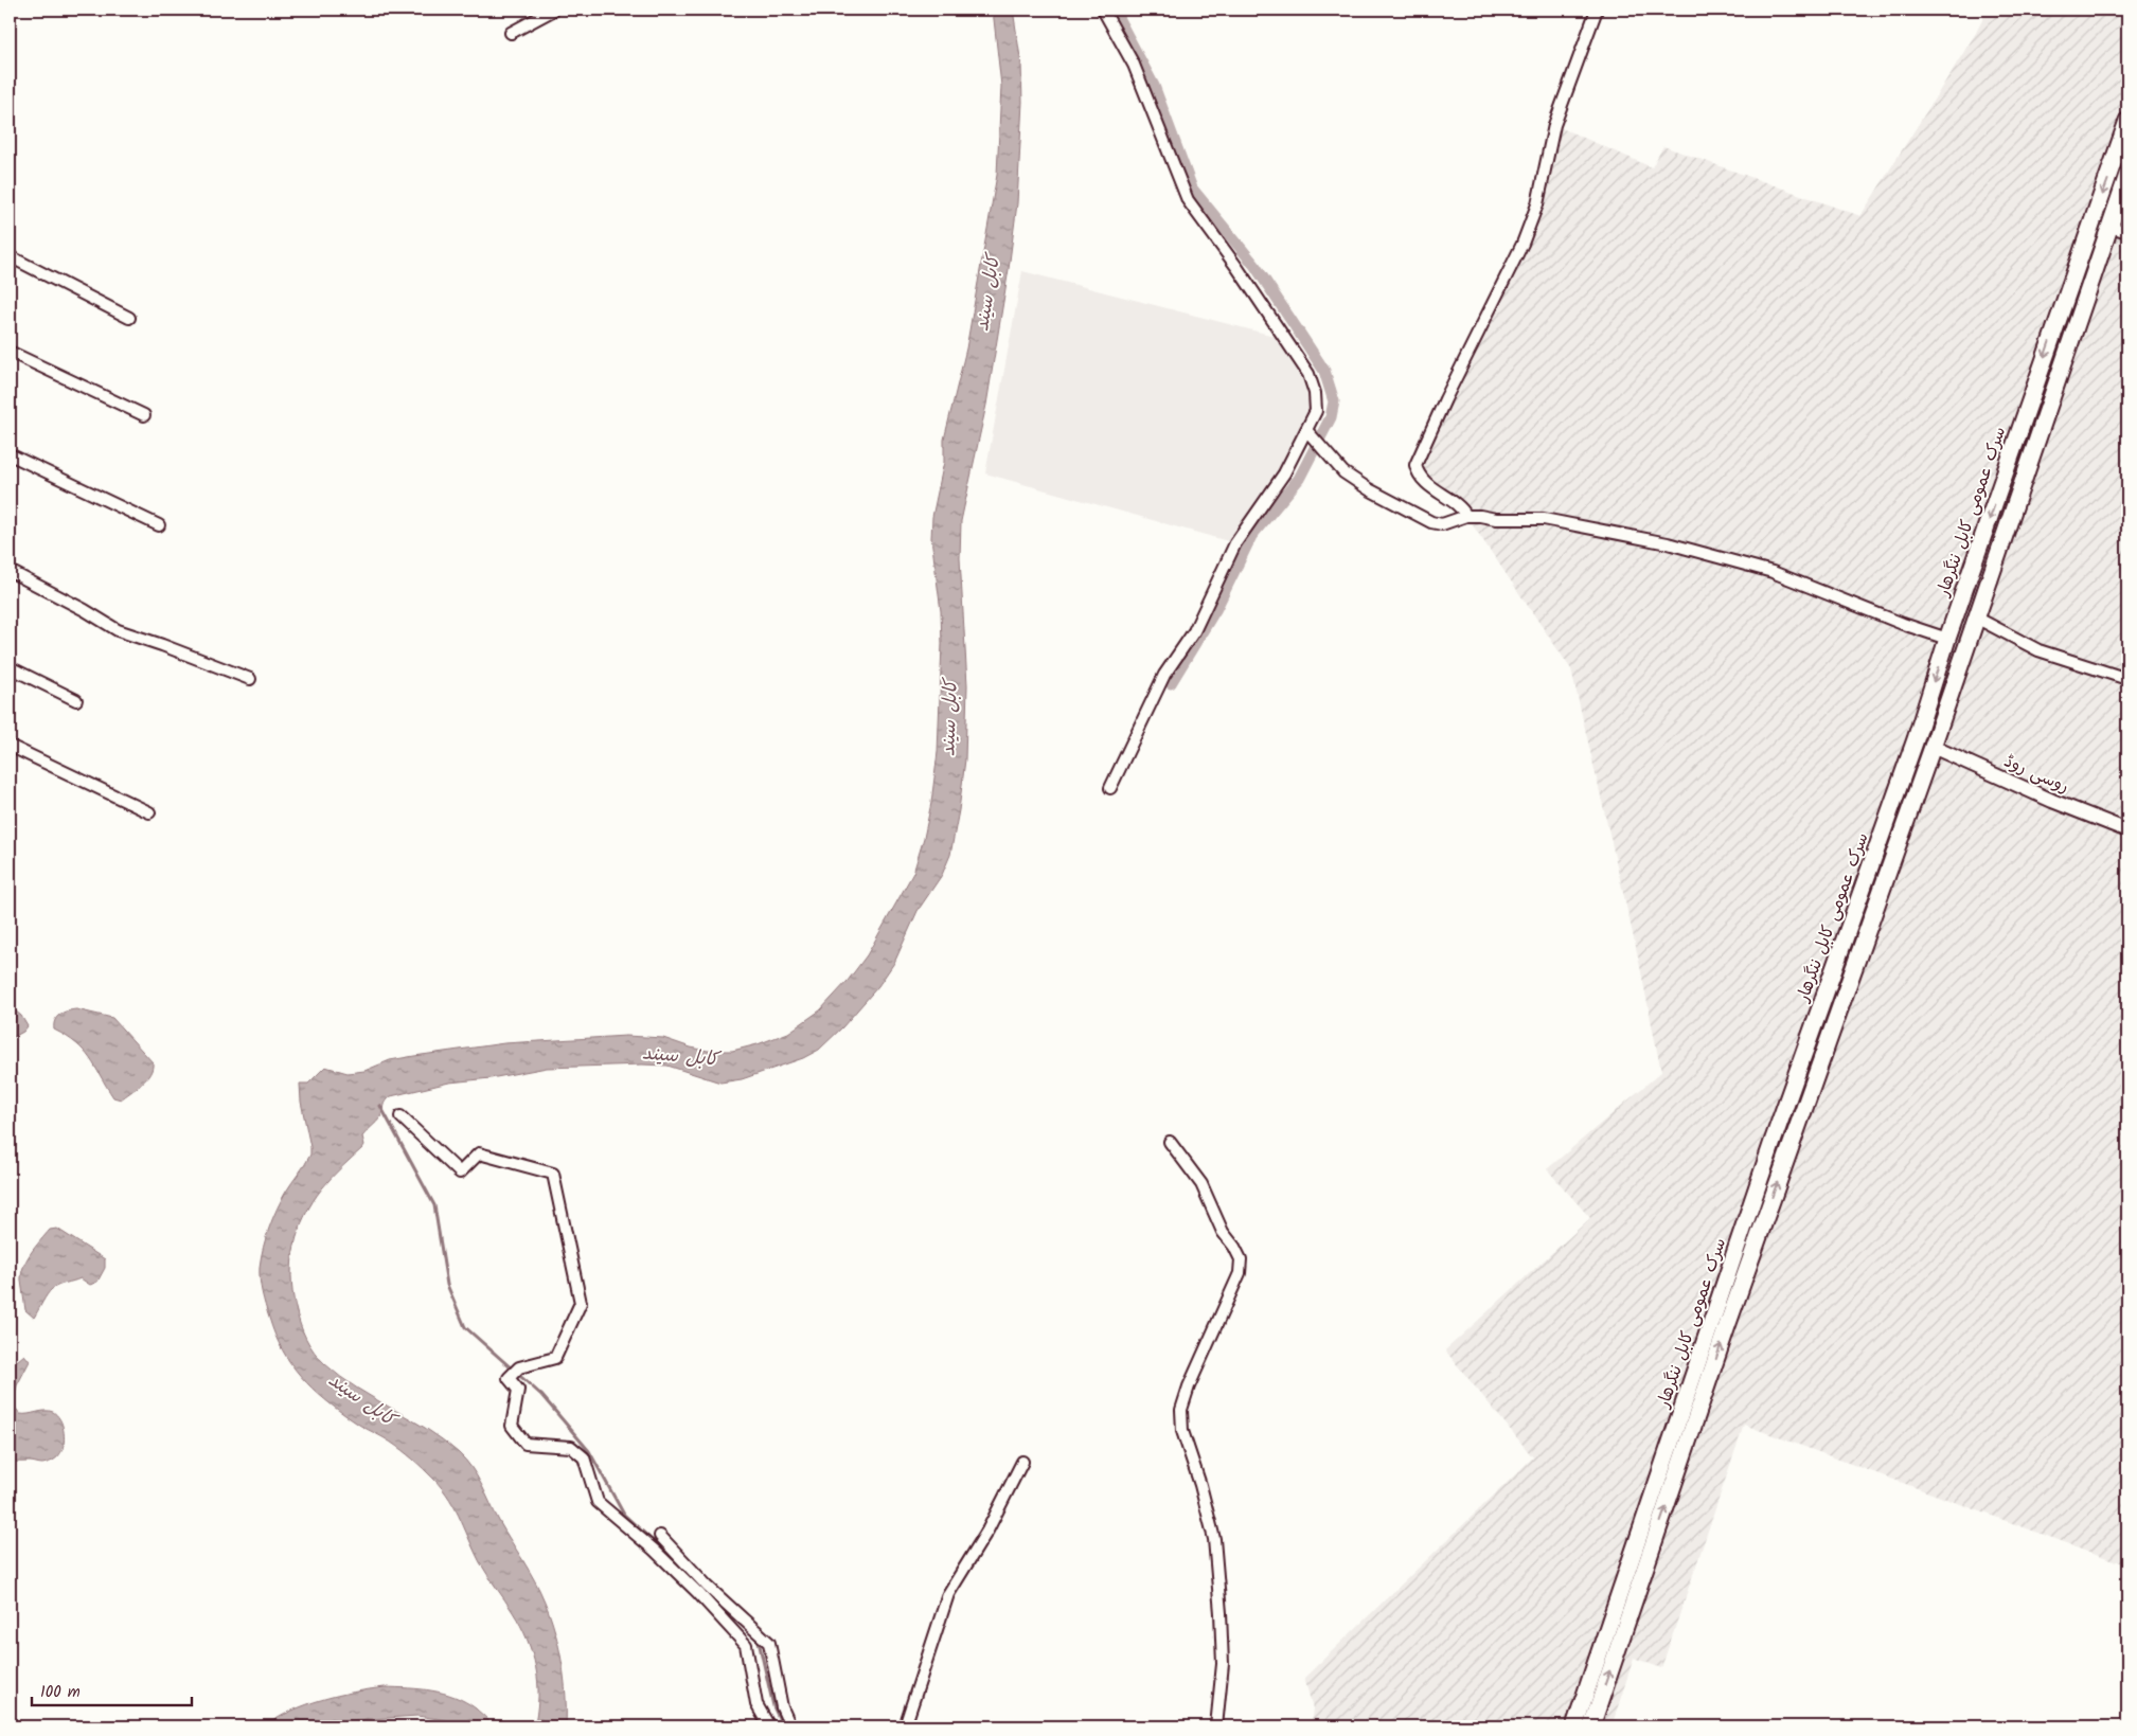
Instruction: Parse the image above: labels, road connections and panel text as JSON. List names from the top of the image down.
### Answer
{
  "streets": {
    "highway": ["سرک عمومی کابل ننگرهار"],
    "main road": ["روسی روڈ"]
  },
  "crossings": [
    ["سرک عمومی کابل ننگرهار", "روسی روڈ"]
  ],
  "water": ["کابل سيند"],
  "scale_bar": "100 m"
}
